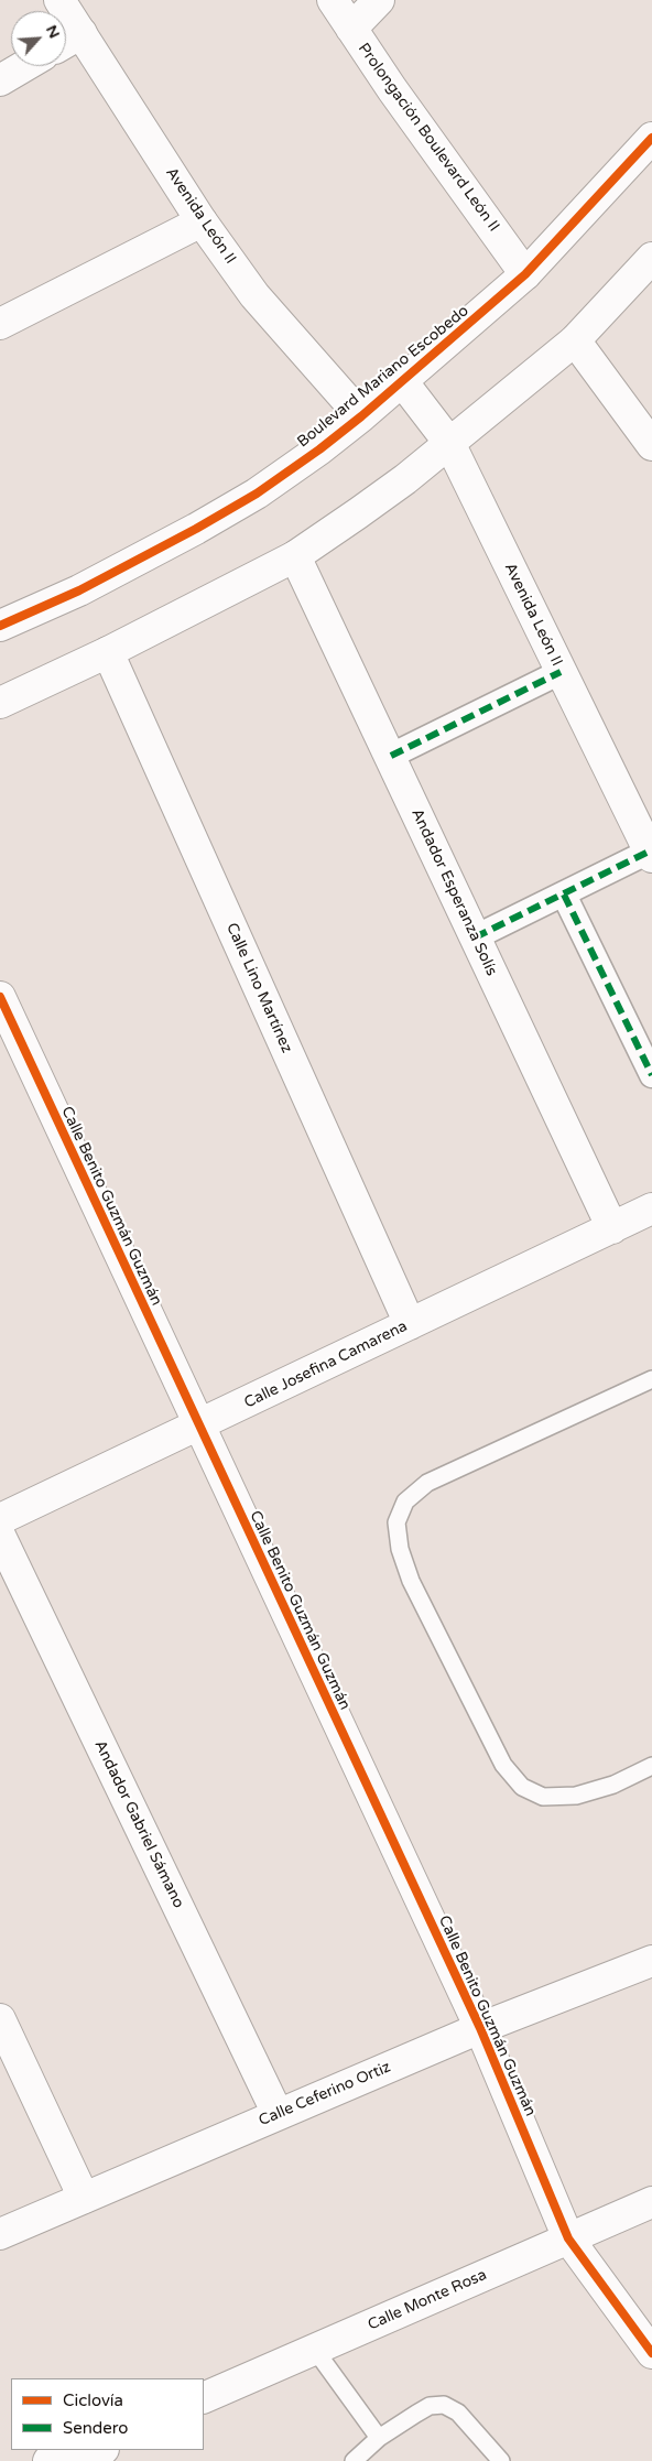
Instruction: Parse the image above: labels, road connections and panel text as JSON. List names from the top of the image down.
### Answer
{
  "streets": {
    "street": [
      "Prolongación Boulevard León II",
      "Avenida León II",
      "Boulevard Mariano Escobedo",
      "Andador Esperanza Solís",
      "Calle Lino Martínez",
      "Calle Benito Guzmán Guzmán",
      "Calle Josefina Camarena",
      "Andador Gabriel Sámano",
      "Calle Ceferino Ortiz",
      "Calle Monte Rosa"
    ]
  },
  "crossings": [
    ["Prolongación Boulevard León II", "Boulevard Mariano Escobedo"],
    ["Avenida León II", "Boulevard Mariano Escobedo"],
    ["Andador Esperanza Solís", "Calle Josefina Camarena"],
    ["Calle Lino Martínez", "Calle Josefina Camarena"],
    ["Calle Benito Guzmán Guzmán", "Calle Josefina Camarena"],
    ["Calle Benito Guzmán Guzmán", "Calle Ceferino Ortiz"],
    ["Calle Benito Guzmán Guzmán", "Calle Monte Rosa"],
    ["Andador Gabriel Sámano", "Calle Ceferino Ortiz"]
  ],
  "legend": ["Ciclovía", "Sendero"],
  "north": "top right"
}
